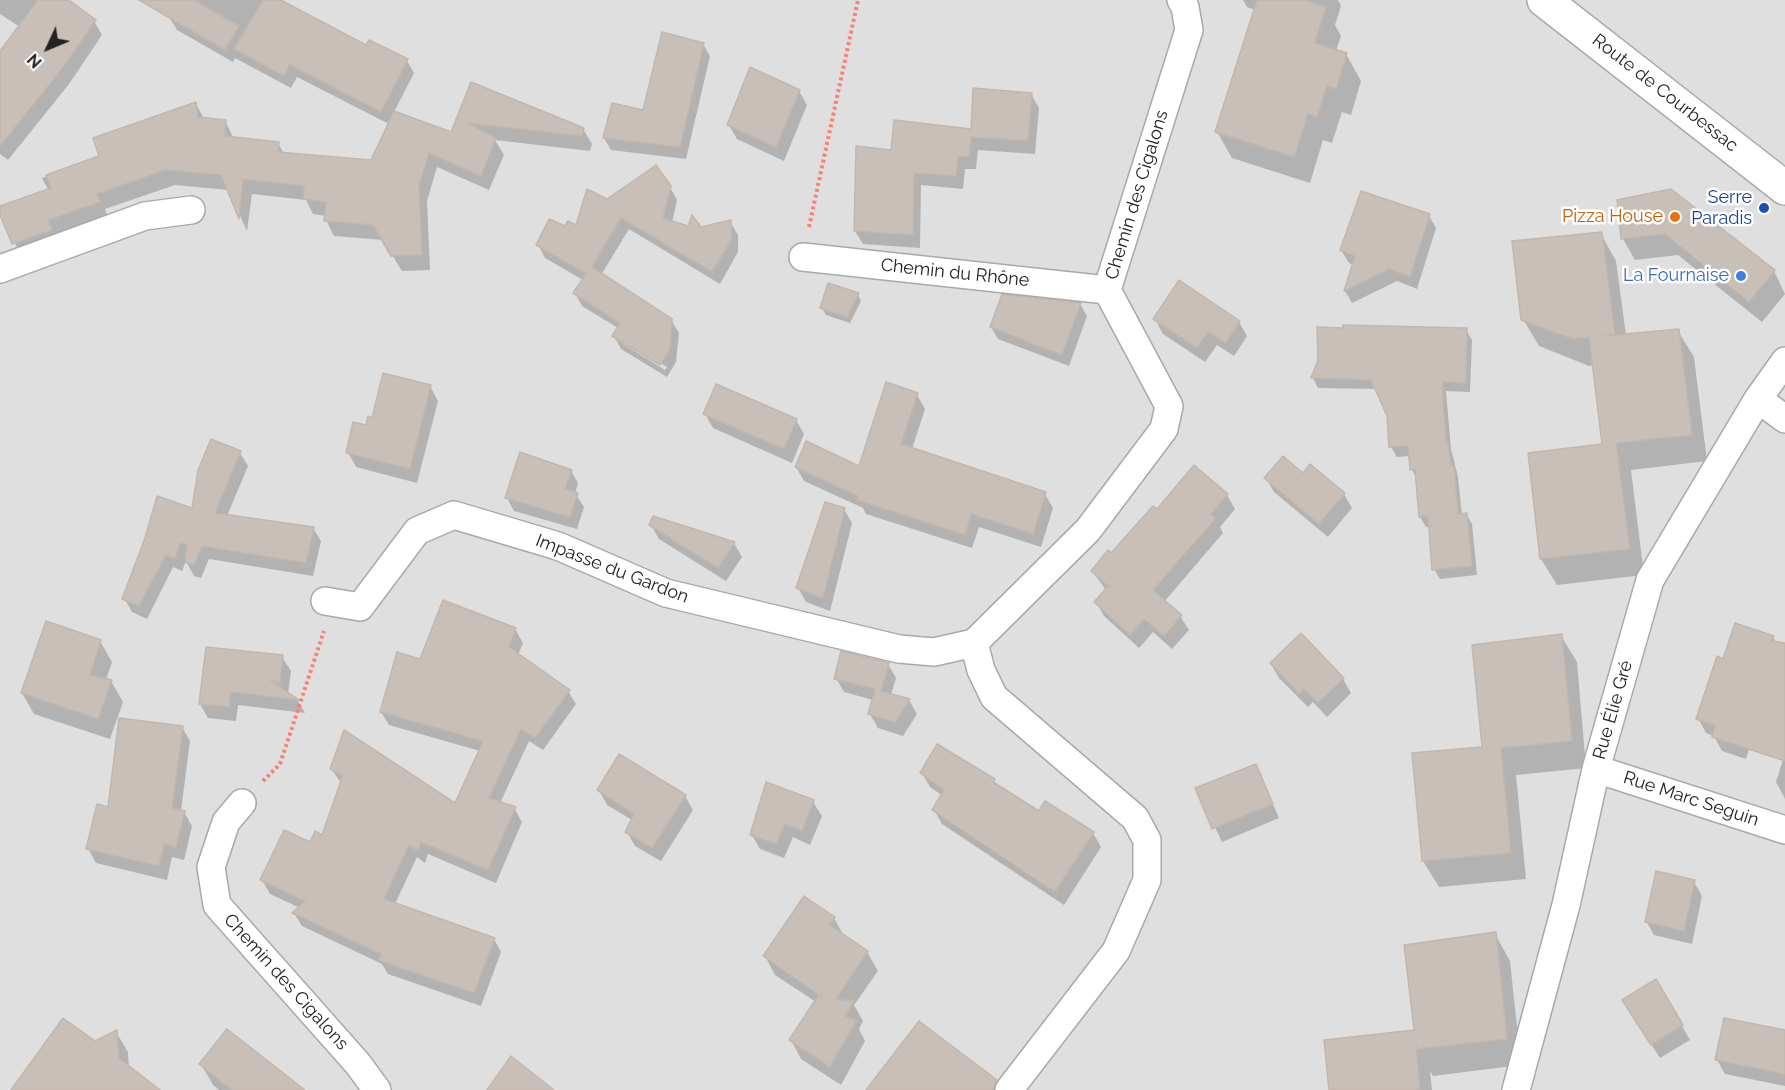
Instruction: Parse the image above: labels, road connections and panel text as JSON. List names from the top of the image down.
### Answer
{
  "streets": {
    "street": [
      "Route de Courbessac",
      "Chemin des Cigalons",
      "Chemin du Rhône",
      "Impasse du Gardon",
      "Rue Élie Gré",
      "Rue Marc Seguin"
    ]
  },
  "crossings": [
    ["Chemin des Cigalons", "Chemin du Rhône"],
    ["Chemin des Cigalons", "Impasse du Gardon"],
    ["Rue Élie Gré", "Rue Marc Seguin"]
  ],
  "places": ["Serre Paradis", "Pizza House", "La Fournaise"],
  "north": "bottom left"
}
